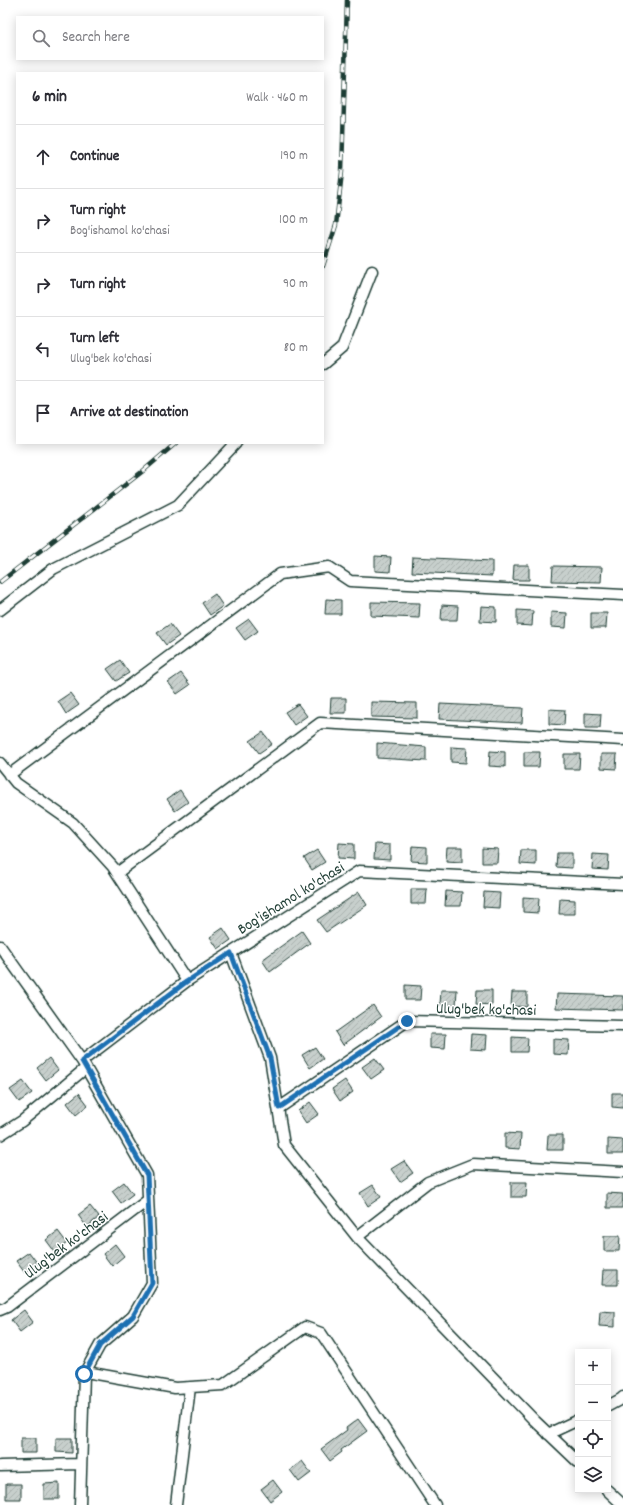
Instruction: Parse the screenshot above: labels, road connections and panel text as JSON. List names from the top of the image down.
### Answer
{
  "streets": {
    "street": ["Bog'ishamol ko'chasi", "Ulug'bek ko'chasi"]
  },
  "page": {
    "search": "Search here",
    "heading": ["6 min", "Walk · 460 m"],
    "list": [
      ["Continue", "190 m"],
      ["Turn right", "Bog'ishamol ko'chasi", "100 m"],
      ["Turn right", "90 m"],
      ["Turn left", "Ulug'bek ko'chasi", "80 m"],
      "Arrive at destination"
    ],
    "map_buttons": ["+", "−"]
  }
}
